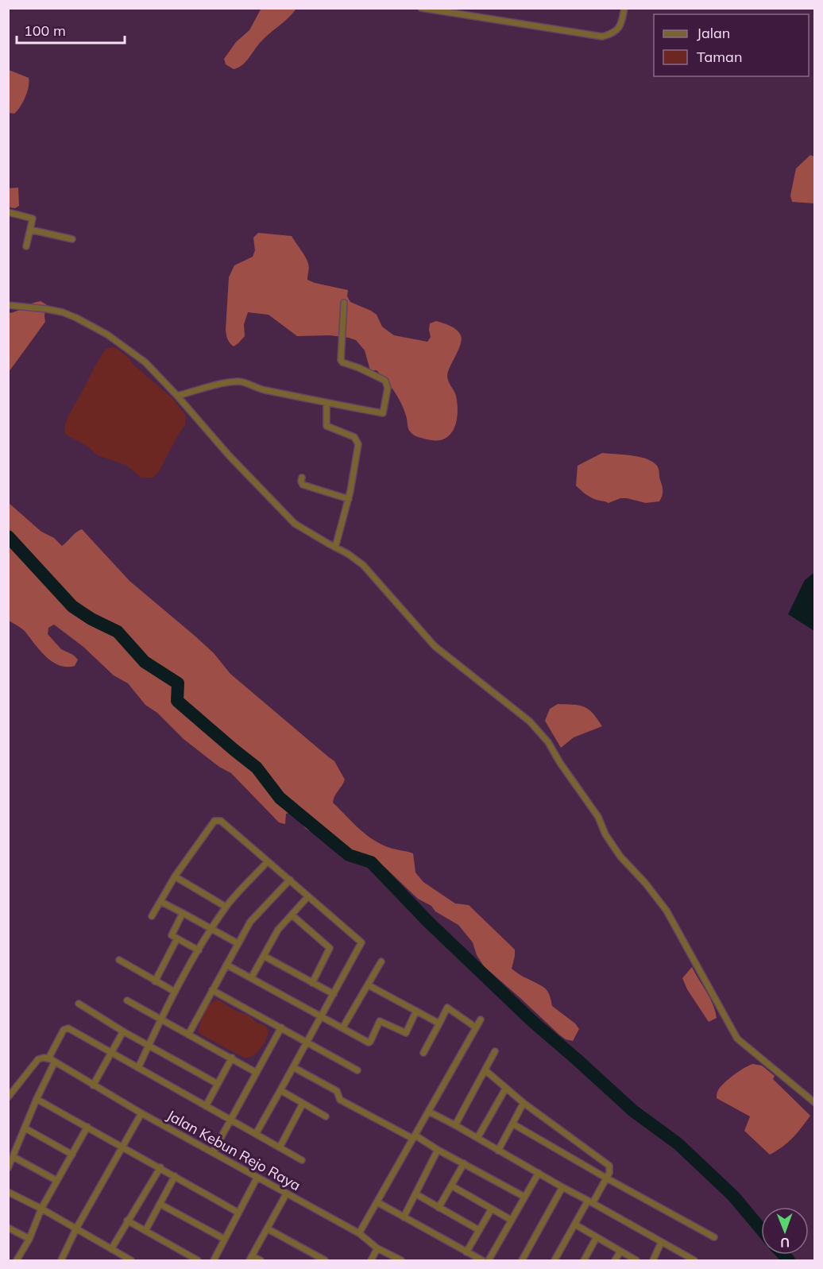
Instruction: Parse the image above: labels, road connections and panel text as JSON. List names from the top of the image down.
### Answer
{
  "streets": {
    "street": ["Jalan Kebun Rejo Raya"]
  },
  "legend": ["Jalan", "Taman"],
  "scale_bar": "100 m",
  "north": "bottom"
}
